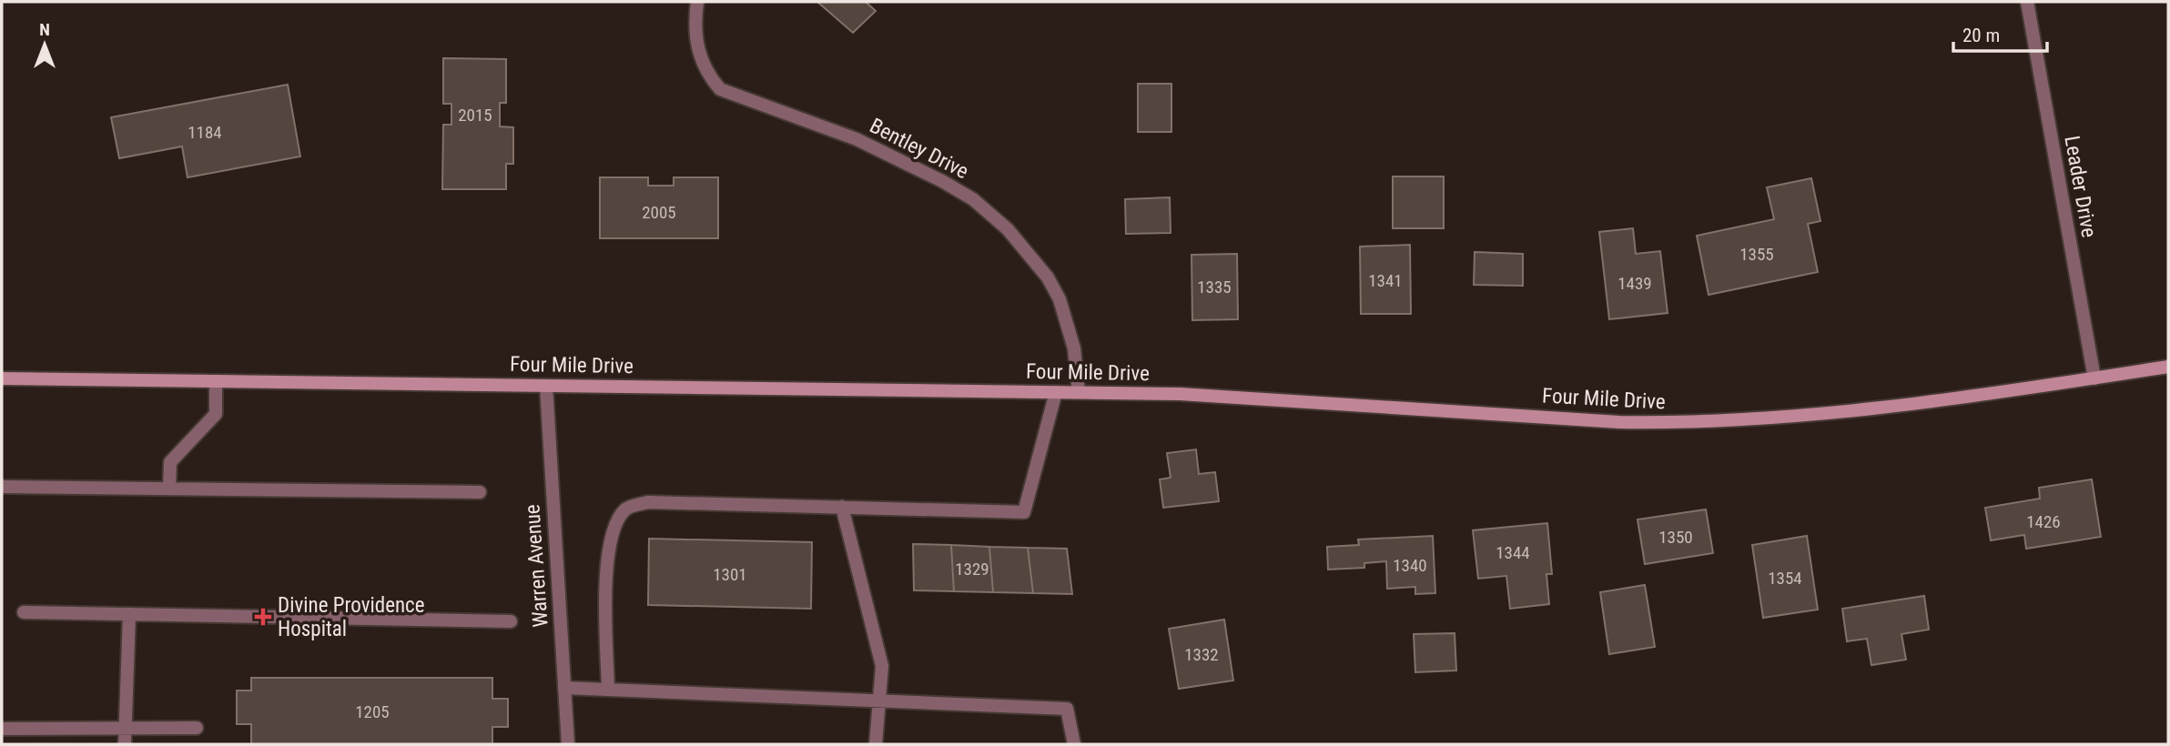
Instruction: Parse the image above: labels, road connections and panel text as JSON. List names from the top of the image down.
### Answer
{
  "streets": {
    "street": [
      "Bentley Drive",
      "Leader Drive",
      "Four Mile Drive",
      "Warren Avenue"
    ]
  },
  "crossings": [
    ["Bentley Drive", "Four Mile Drive"],
    ["Leader Drive", "Four Mile Drive"],
    ["Four Mile Drive", "Warren Avenue"]
  ],
  "places": {
    "health": ["Divine Providence Hospital"]
  },
  "house_numbers": [
    "2015",
    "1184",
    "2005",
    "1355",
    "1341",
    "1439",
    "1335",
    "1426",
    "1350",
    "1344",
    "1340",
    "1329",
    "1301",
    "1354",
    "1332",
    "1205"
  ],
  "scale_bar": "20 m",
  "north": "top"
}
